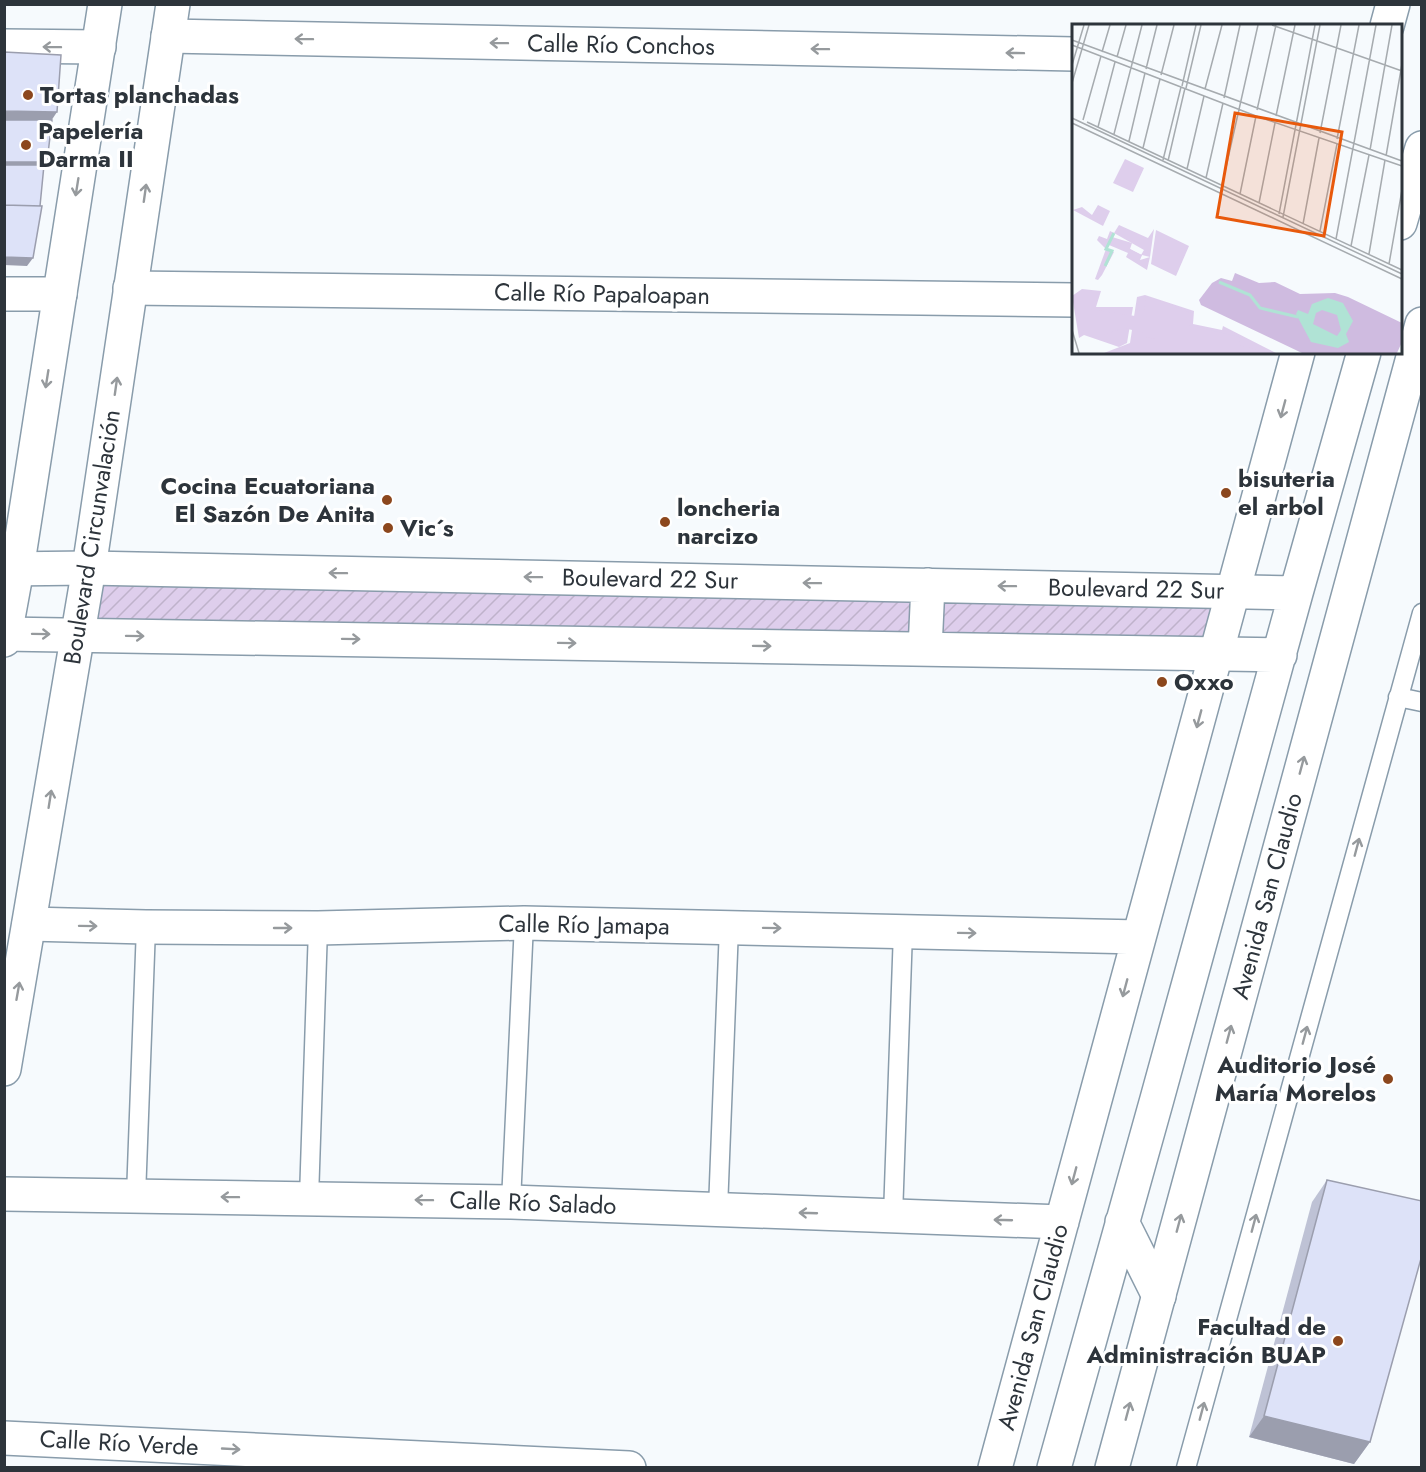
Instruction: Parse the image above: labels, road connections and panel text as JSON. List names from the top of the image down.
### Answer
{
  "streets": {
    "street": [
      "Calle Río Conchos",
      "Calle Río Papaloapan",
      "Boulevard Circunvalación",
      "Boulevard 22 Sur",
      "Avenida San Claudio",
      "Calle Río Jamapa",
      "Calle Río Salado",
      "Calle Río Verde"
    ]
  },
  "crossings": [
    ["Calle Río Conchos", "Boulevard Circunvalación"],
    ["Calle Río Papaloapan", "Boulevard Circunvalación"],
    ["Boulevard Circunvalación", "Boulevard 22 Sur"],
    ["Boulevard Circunvalación", "Calle Río Jamapa"],
    ["Boulevard 22 Sur", "Avenida San Claudio"],
    ["Avenida San Claudio", "Calle Río Jamapa"],
    ["Avenida San Claudio", "Calle Río Salado"]
  ],
  "one_way": ["Calle Río Conchos", "Calle Río Salado", "Calle Río Verde"],
  "places": [
    "Tortas planchadas",
    "Papelería Darma II",
    "bisuteria el arbol",
    "Cocina Ecuatoriana El Sazón De Anita",
    "loncheria narcizo",
    "Vic´s",
    "Oxxo",
    "Auditorio José María Morelos",
    "Facultad de Administración BUAP"
  ]
}
